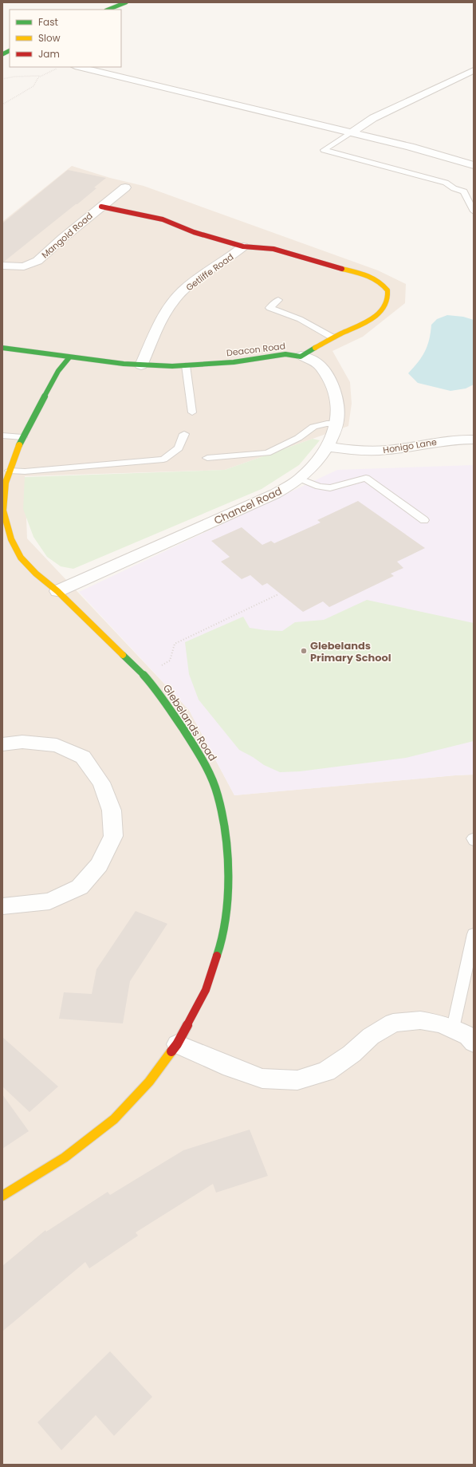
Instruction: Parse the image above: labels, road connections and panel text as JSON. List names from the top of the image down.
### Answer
{
  "streets": {
    "street": [
      "Mangold Road",
      "Getliffe Road",
      "Deacon Road",
      "Honigo Lane",
      "Chancel Road",
      "Glebelands Road"
    ]
  },
  "crossings": [
    ["Getliffe Road", "Deacon Road"],
    ["Deacon Road", "Chancel Road"],
    ["Deacon Road", "Glebelands Road"],
    ["Honigo Lane", "Chancel Road"],
    ["Chancel Road", "Glebelands Road"]
  ],
  "places": ["Glebelands Primary School"],
  "legend": ["Fast", "Slow", "Jam"]
}
